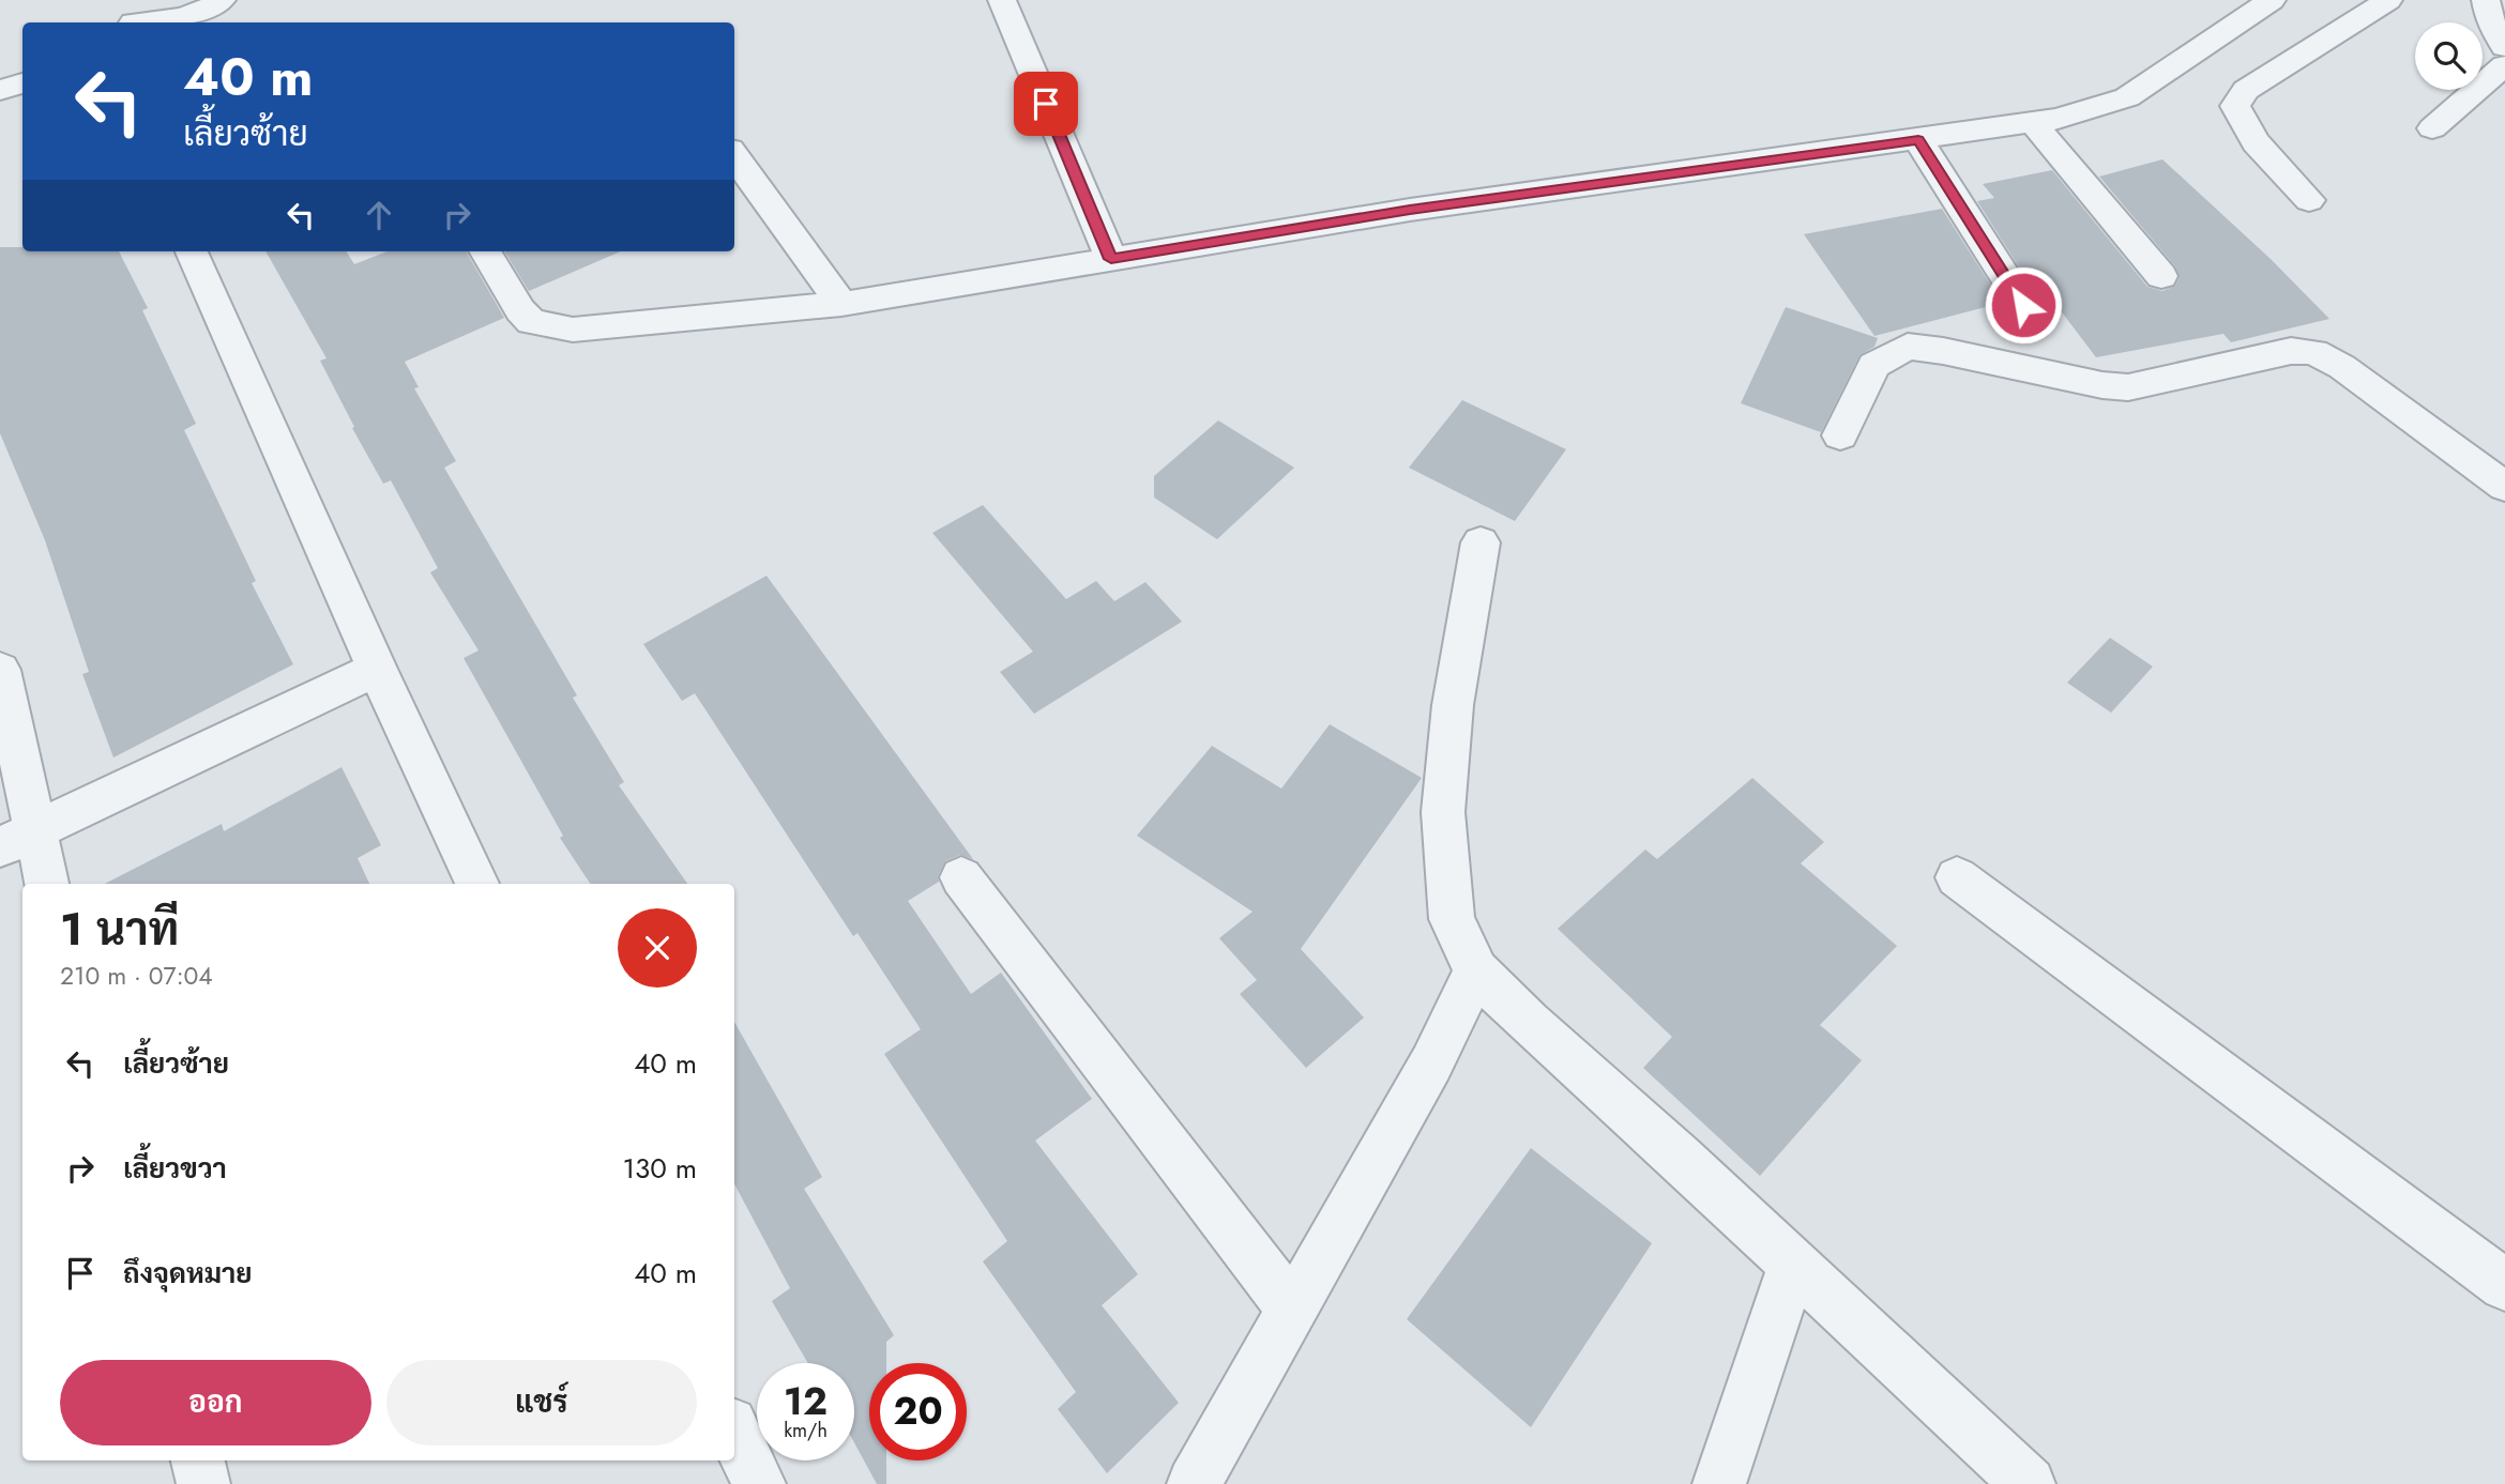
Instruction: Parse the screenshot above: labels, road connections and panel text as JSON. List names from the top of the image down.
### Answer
{
  "page": {
    "turn": ["40 m", "เลี้ยวซ้าย"],
    "heading": ["1 นาที", "210 m · 07:04"],
    "list": [
      {
        "name": "เลี้ยวซ้าย",
        "value": "40 m"
      },
      {
        "name": "เลี้ยวขวา",
        "value": "130 m"
      },
      {
        "name": "ถึงจุดหมาย",
        "value": "40 m"
      }
    ],
    "buttons": ["ออก", "แชร์"],
    "speed": "12 km/h",
    "limit": "20"
  }
}
